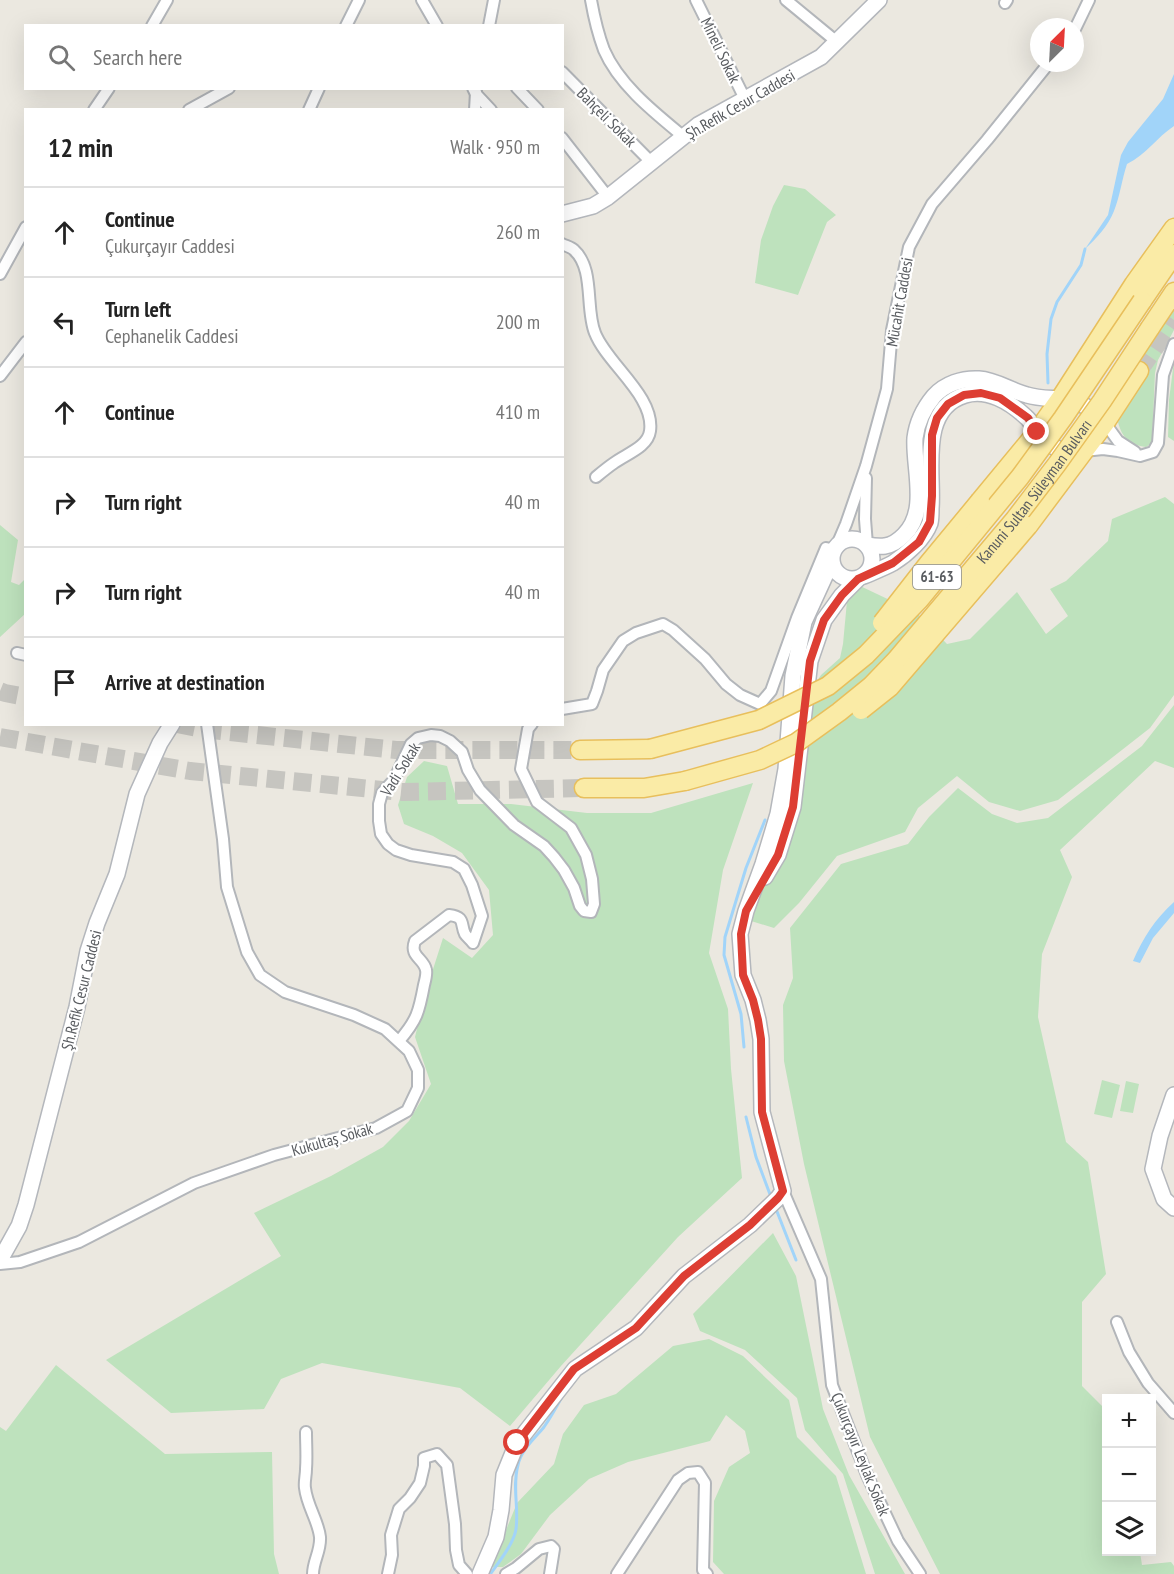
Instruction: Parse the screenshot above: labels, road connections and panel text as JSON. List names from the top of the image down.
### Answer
{
  "streets": {
    "main road": ["Kanuni Sultan Süleyman Bulvarı", "61-63"],
    "street": [
      "Mineli Sokak",
      "Şh.Refik Cesur Caddesi",
      "Bahçeli Sokak",
      "Mücahit Caddesi",
      "Vadi Sokak",
      "Kukultaş Sokak",
      "Çukurçayır Leylak Sokak"
    ]
  },
  "crossings": [
    ["Mineli Sokak", "Şh.Refik Cesur Caddesi"],
    ["Şh.Refik Cesur Caddesi", "Bahçeli Sokak"],
    ["Şh.Refik Cesur Caddesi", "Kukultaş Sokak"],
    ["Kanuni Sultan Süleyman Bulvarı", "61-63"],
    ["Vadi Sokak", "Kukultaş Sokak"]
  ],
  "north": "top right",
  "page": {
    "search": "Search here",
    "heading": ["12 min", "Walk · 950 m"],
    "list": [
      ["Continue", "Çukurçayır Caddesi", "260 m"],
      ["Turn left", "Cephanelik Caddesi", "200 m"],
      ["Continue", "410 m"],
      ["Turn right", "40 m"],
      ["Turn right", "40 m"],
      "Arrive at destination"
    ],
    "map_buttons": ["+", "−"]
  }
}
